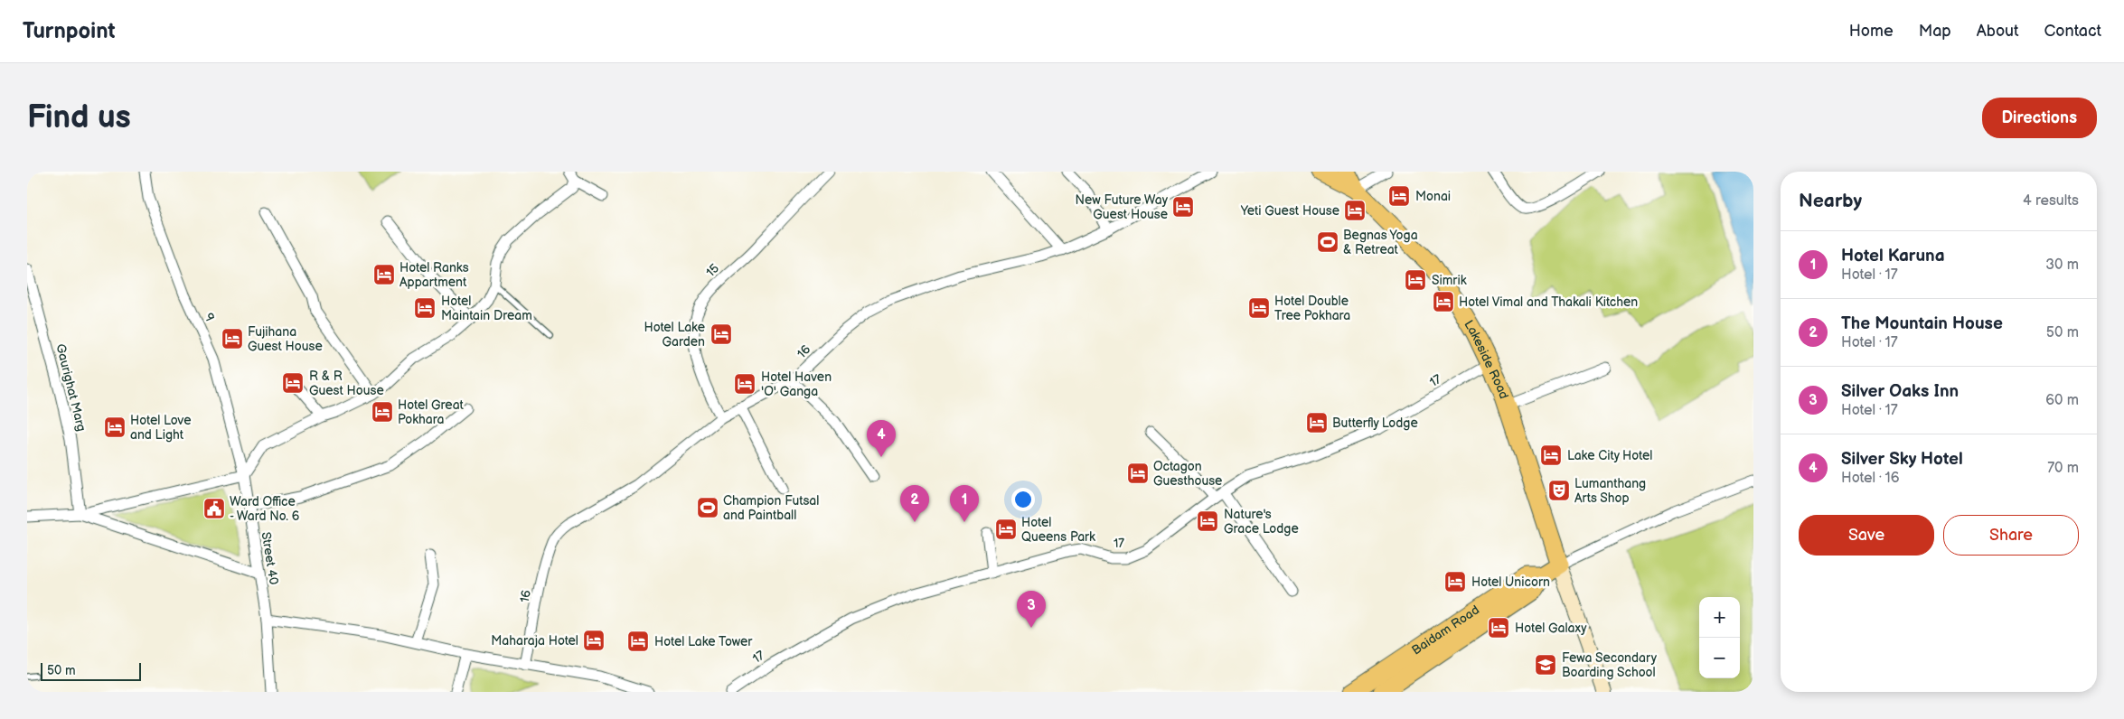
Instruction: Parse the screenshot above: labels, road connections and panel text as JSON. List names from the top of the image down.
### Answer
{
  "streets": {
    "main road": ["Lakeside Road", "Baidam Road"],
    "street": [
      "15",
      "9",
      "16",
      "17",
      "Gaurighat Marg",
      "Street 40"
    ]
  },
  "crossings": [
    ["15", "16"],
    ["9", "Street 40"],
    ["Lakeside Road", "17"],
    ["Lakeside Road", "Baidam Road"]
  ],
  "places": {
    "hotel": [
      "Monai",
      "New Future Way Guest House",
      "Yeti Guest House",
      "Hotel Ranks Appartment",
      "Simrik",
      "Hotel Vimal and Thakali Kitchen",
      "Hotel Maintain Dream",
      "Hotel Double Tree Pokhara",
      "Hotel Lake Garden",
      "Fujihana Guest House",
      "R & R Guest House",
      "Hotel Haven 'O' Ganga",
      "Hotel Great Pokhara",
      "Butterfly Lodge",
      "Hotel Love and Light",
      "Lake City Hotel",
      "Octagon Guesthouse",
      "Nature's Grace Lodge",
      "Hotel Queens Park",
      "Hotel Unicorn",
      "Hotel Galaxy",
      "Maharaja Hotel",
      "Hotel Lake Tower"
    ],
    "sports": ["Begnas Yoga & Retreat", "Champion Futsal and Paintball"],
    "theatre": ["Lumanthang Arts Shop"],
    "public building": ["Ward Office - Ward No. 6"],
    "school or university": ["Fewa Secondary Boarding School"]
  },
  "scale_bar": "50 m",
  "page": {
    "header": "Turnpoint",
    "nav": [
      "Home",
      "Map",
      "About",
      "Contact"
    ],
    "buttons": [
      "Directions",
      ["Save", "Share"]
    ],
    "title": "Find us",
    "heading": ["Nearby", "4 results"],
    "list": [
      {
        "mark": "1",
        "name": "Hotel Karuna",
        "note": "Hotel · 17",
        "value": "30 m"
      },
      {
        "mark": "2",
        "name": "The Mountain House",
        "note": "Hotel · 17",
        "value": "50 m"
      },
      {
        "mark": "3",
        "name": "Silver Oaks Inn",
        "note": "Hotel · 17",
        "value": "60 m"
      },
      {
        "mark": "4",
        "name": "Silver Sky Hotel",
        "note": "Hotel · 16",
        "value": "70 m"
      }
    ],
    "pins": [
      "4",
      "1",
      "2",
      "3"
    ],
    "map_buttons": ["+", "−"],
    "scale": "50 m"
  }
}
